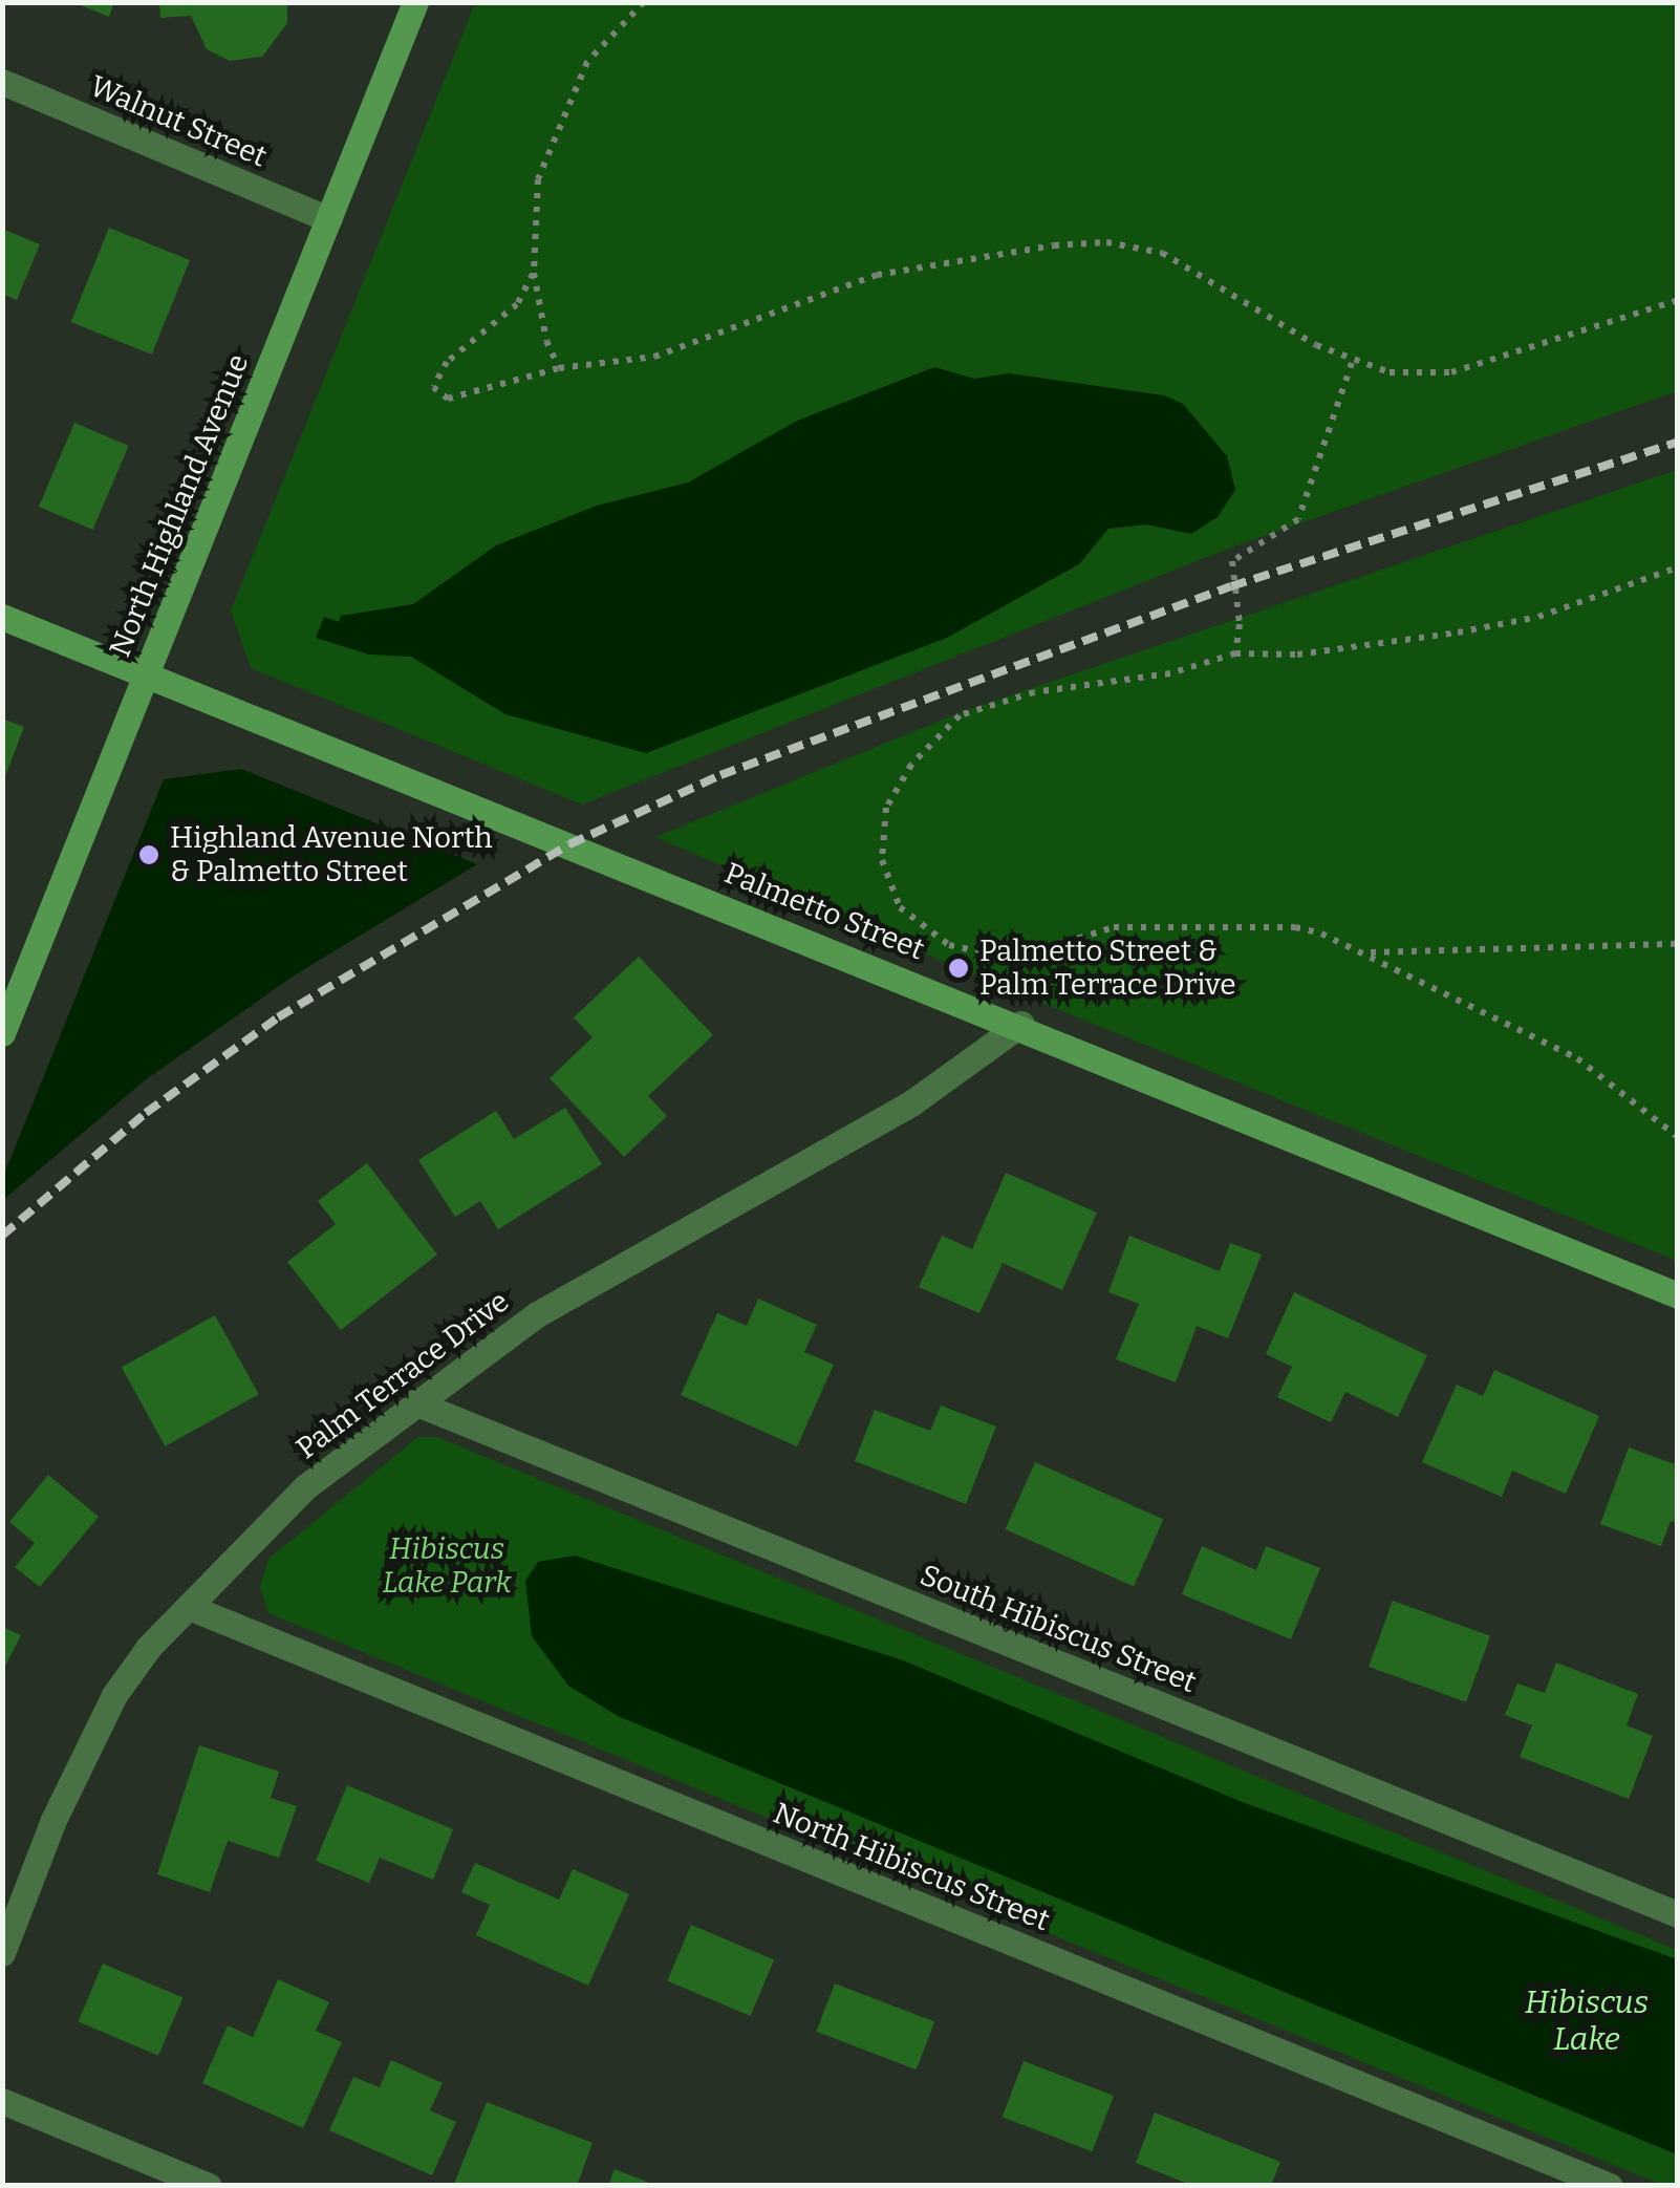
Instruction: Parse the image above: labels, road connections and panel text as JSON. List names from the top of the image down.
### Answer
{
  "streets": {
    "street": [
      "Walnut Street",
      "North Highland Avenue",
      "Palmetto Street",
      "Palm Terrace Drive",
      "South Hibiscus Street",
      "North Hibiscus Street"
    ]
  },
  "crossings": [
    ["Walnut Street", "North Highland Avenue"],
    ["North Highland Avenue", "Palmetto Street"],
    ["Palmetto Street", "Palm Terrace Drive"],
    ["Palm Terrace Drive", "South Hibiscus Street"],
    ["Palm Terrace Drive", "North Hibiscus Street"]
  ],
  "water": ["Hibiscus Lake"],
  "parks": ["Hibiscus Lake Park"],
  "places": ["Highland Avenue North & Palmetto Street", "Palmetto Street & Palm Terrace Drive"]
}
